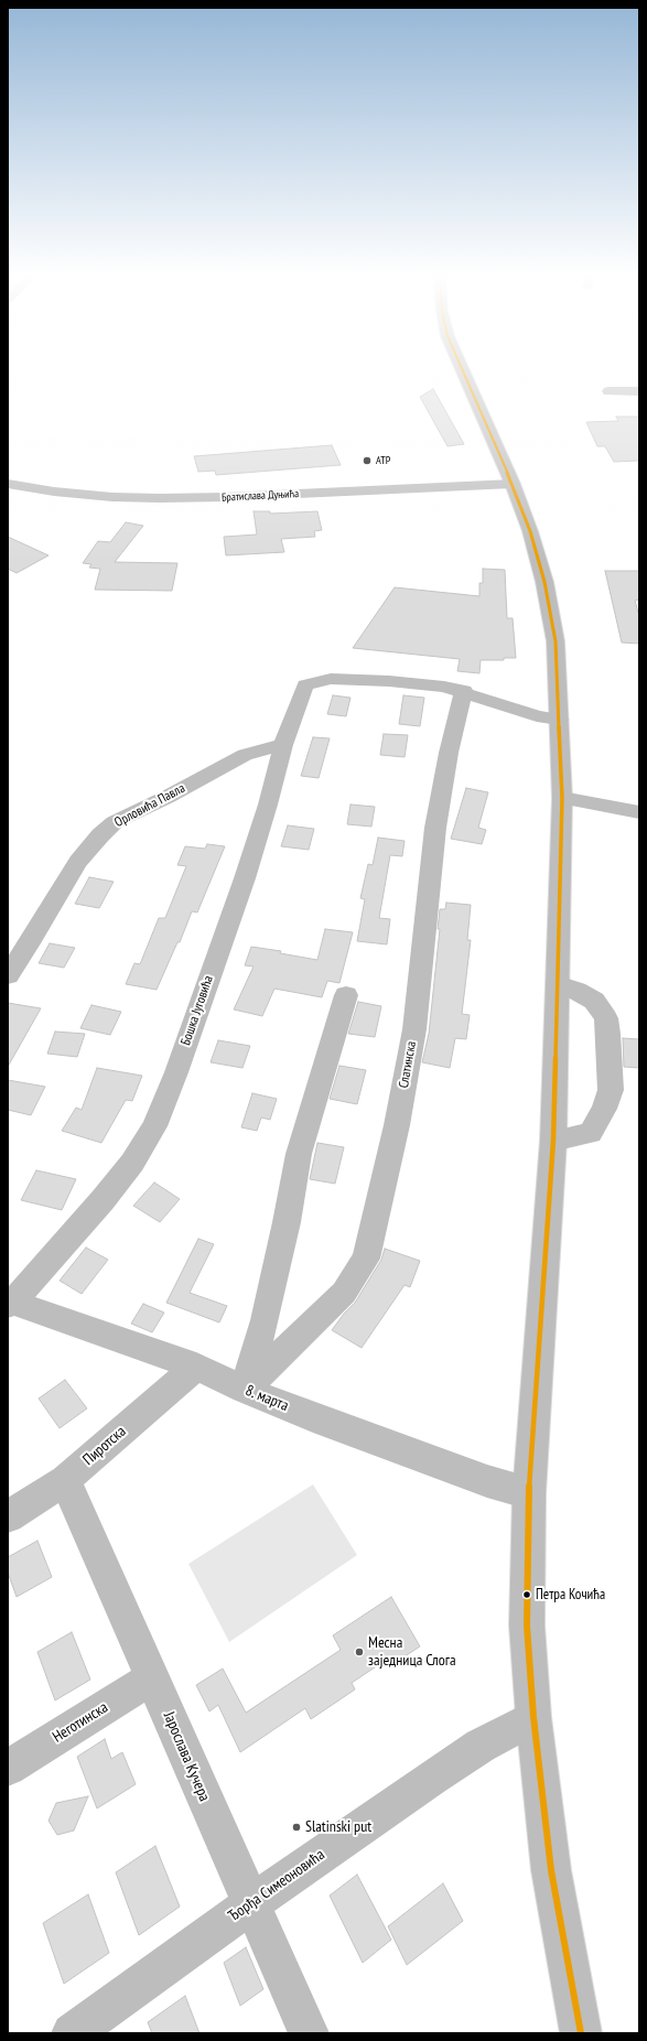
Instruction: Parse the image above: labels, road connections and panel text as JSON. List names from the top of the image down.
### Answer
{
  "streets": {
    "street": [
      "Братислава Дуњића",
      "Орловића Павла",
      "Бошка Југовића",
      "Слатинска",
      "8. марта",
      "Пиротска",
      "Неготинска",
      "Јарослава Кучера",
      "Ђорђа Симеоновића"
    ]
  },
  "crossings": [
    ["Орловића Павла", "Бошка Југовића"],
    ["Бошка Југовића", "Слатинска"],
    ["Бошка Југовића", "8. марта"],
    ["Слатинска", "8. марта"],
    ["8. марта", "Пиротска"],
    ["Пиротска", "Јарослава Кучера"],
    ["Неготинска", "Јарослава Кучера"],
    ["Јарослава Кучера", "Ђорђа Симеоновића"]
  ],
  "places": [
    "ATP",
    "Петра Кочића",
    "Месна заједница Слога",
    "Slatinski put"
  ]
}
